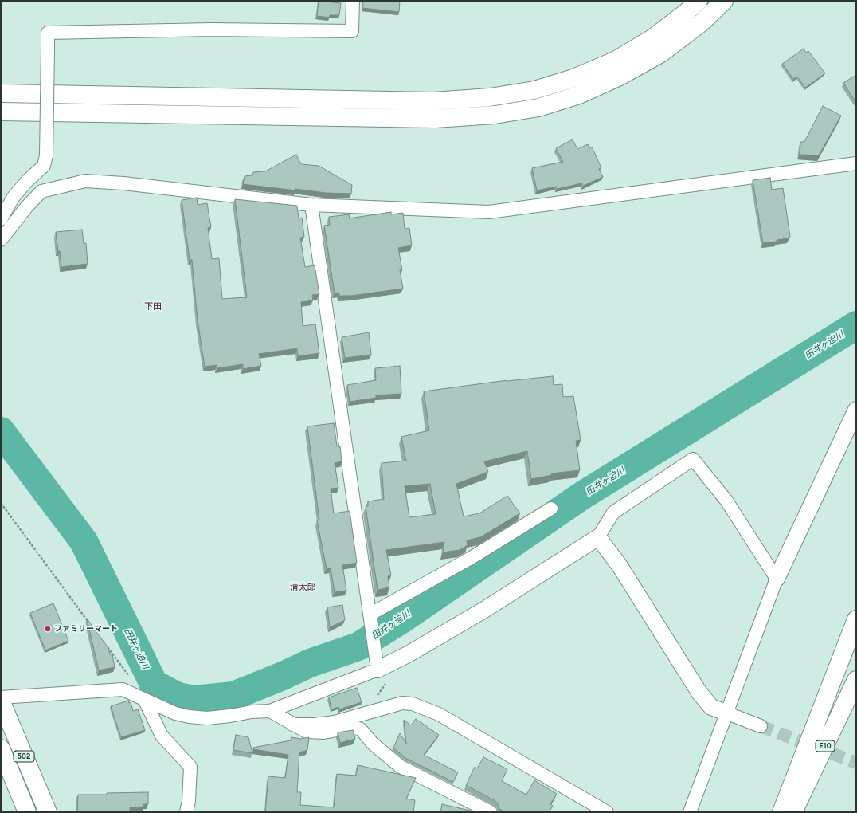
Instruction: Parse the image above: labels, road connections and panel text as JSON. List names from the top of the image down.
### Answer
{
  "streets": {
    "highway": ["E10", "502"]
  },
  "districts": ["下田", "清太郎"],
  "water": ["田井ヶ迫川"],
  "places": ["ファミリーマート"]
}
